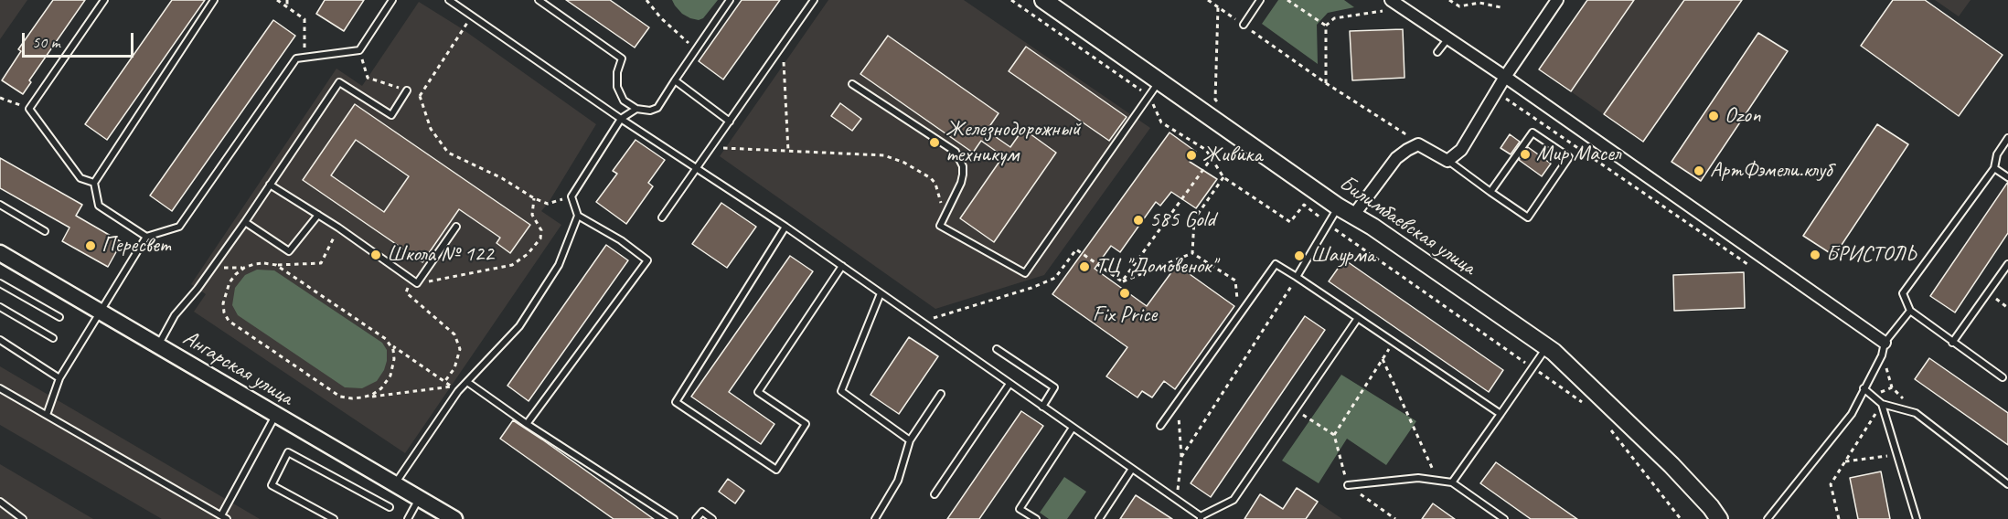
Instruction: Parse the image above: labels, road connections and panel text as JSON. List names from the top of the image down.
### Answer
{
  "streets": {
    "main road": ["Билимбаевская улица"],
    "street": ["Ангарская улица"]
  },
  "places": [
    "Ozon",
    "Железнодорожный техникум",
    "Мир Масел",
    "Живика",
    "АртФэмели.клуб",
    "585 Gold",
    "Пересвет",
    "Школа № 122",
    "БРИСТОЛЬ",
    "Шаурма",
    "ТЦ \"Домовенок\"",
    "Fix Price"
  ],
  "scale_bar": "50 m"
}
